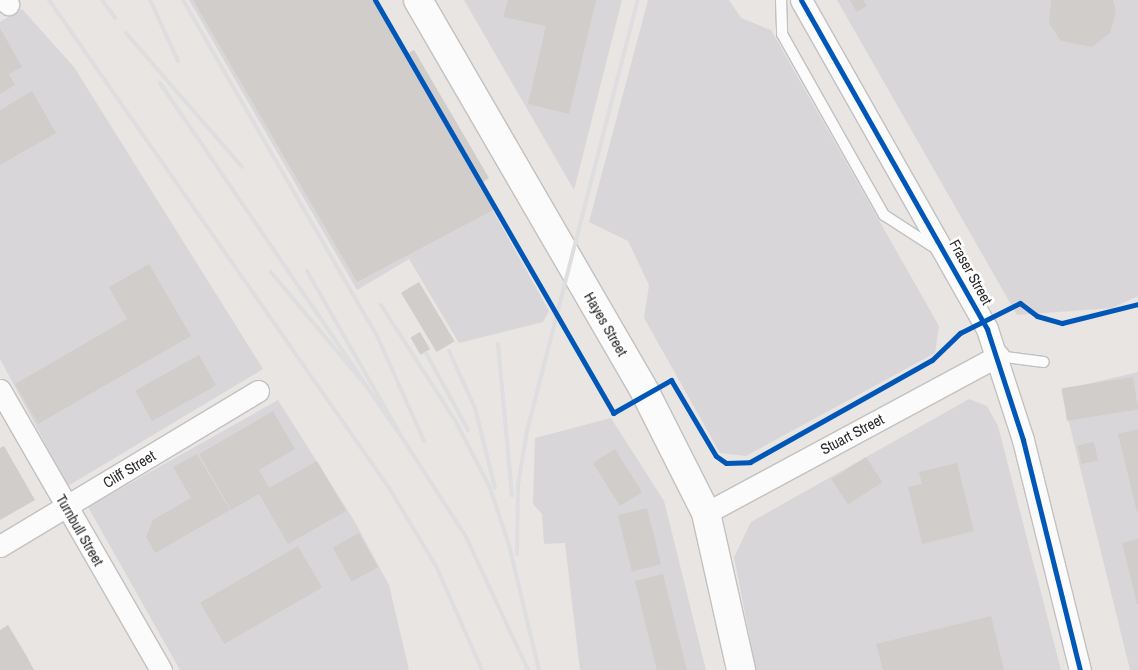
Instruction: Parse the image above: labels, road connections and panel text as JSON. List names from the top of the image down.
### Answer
{
  "streets": {
    "main road": ["Hayes Street"],
    "street": [
      "Fraser Street",
      "Stuart Street",
      "Cliff Street",
      "Turnbull Street"
    ]
  },
  "crossings": [
    ["Fraser Street", "Stuart Street"],
    ["Hayes Street", "Stuart Street"],
    ["Cliff Street", "Turnbull Street"]
  ]
}
